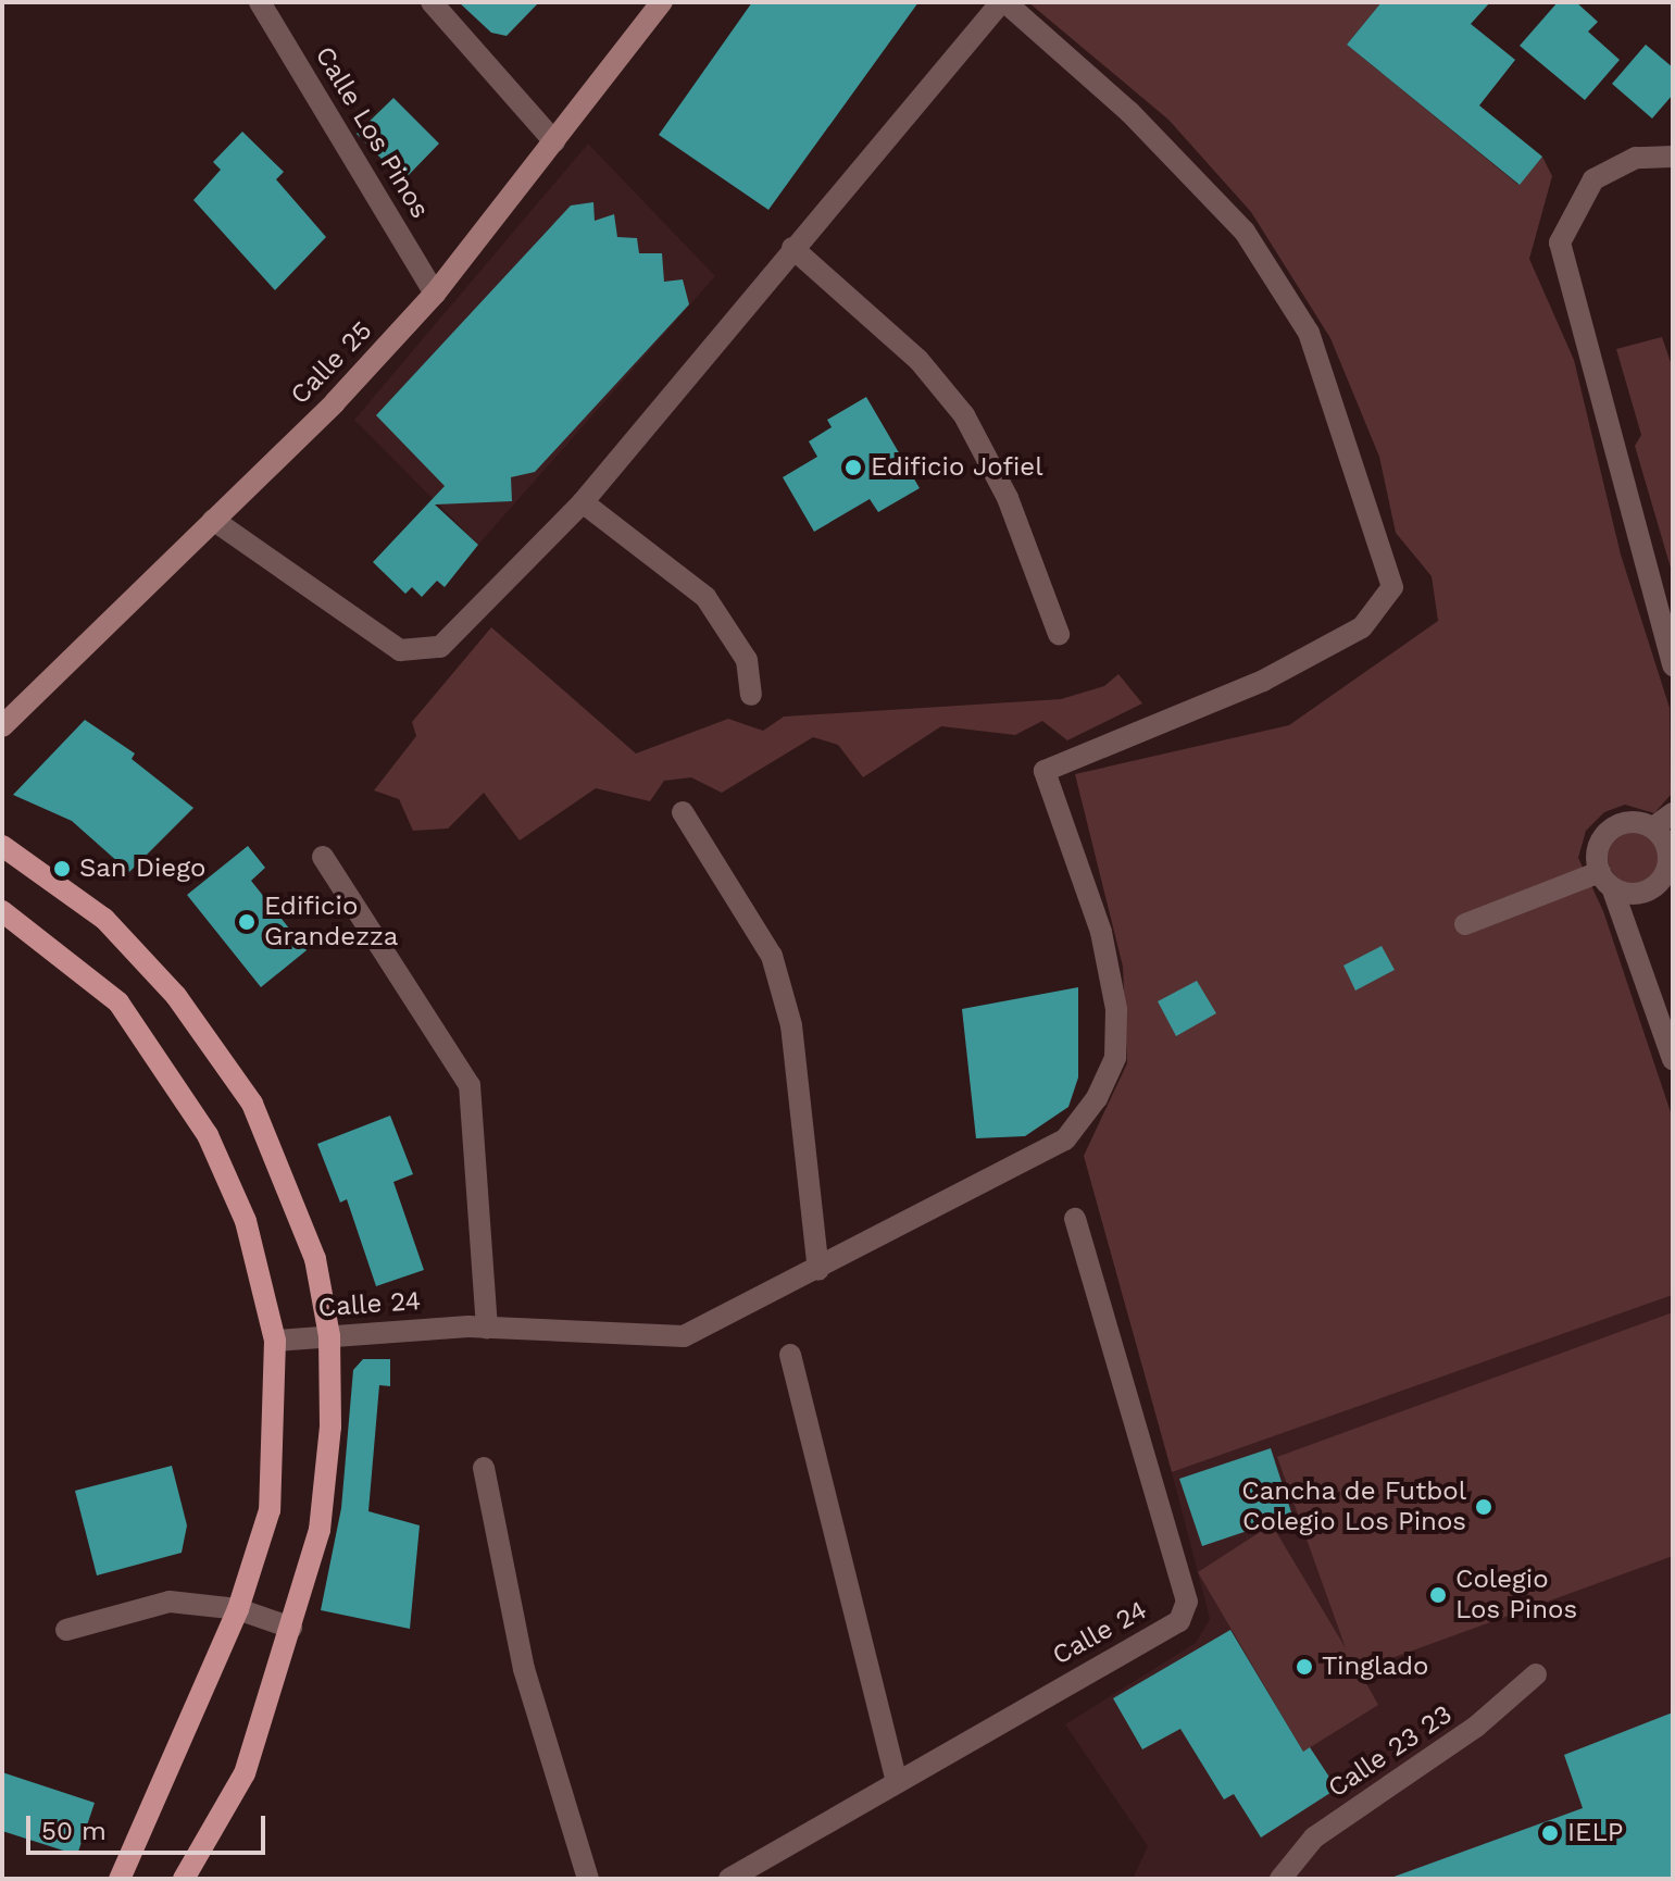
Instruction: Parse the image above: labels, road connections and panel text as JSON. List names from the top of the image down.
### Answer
{
  "streets": {
    "street": [
      "Calle Los Pinos",
      "Calle 25",
      "Calle 24",
      "Calle 23 23"
    ]
  },
  "crossings": [
    ["Calle Los Pinos", "Calle 25"]
  ],
  "places": [
    "Edificio Jofiel",
    "San Diego",
    "Edificio Grandezza",
    "Cancha de Futbol Colegio Los Pinos",
    "Colegio Los Pinos",
    "Tinglado",
    "IELP"
  ],
  "scale_bar": "50 m"
}
